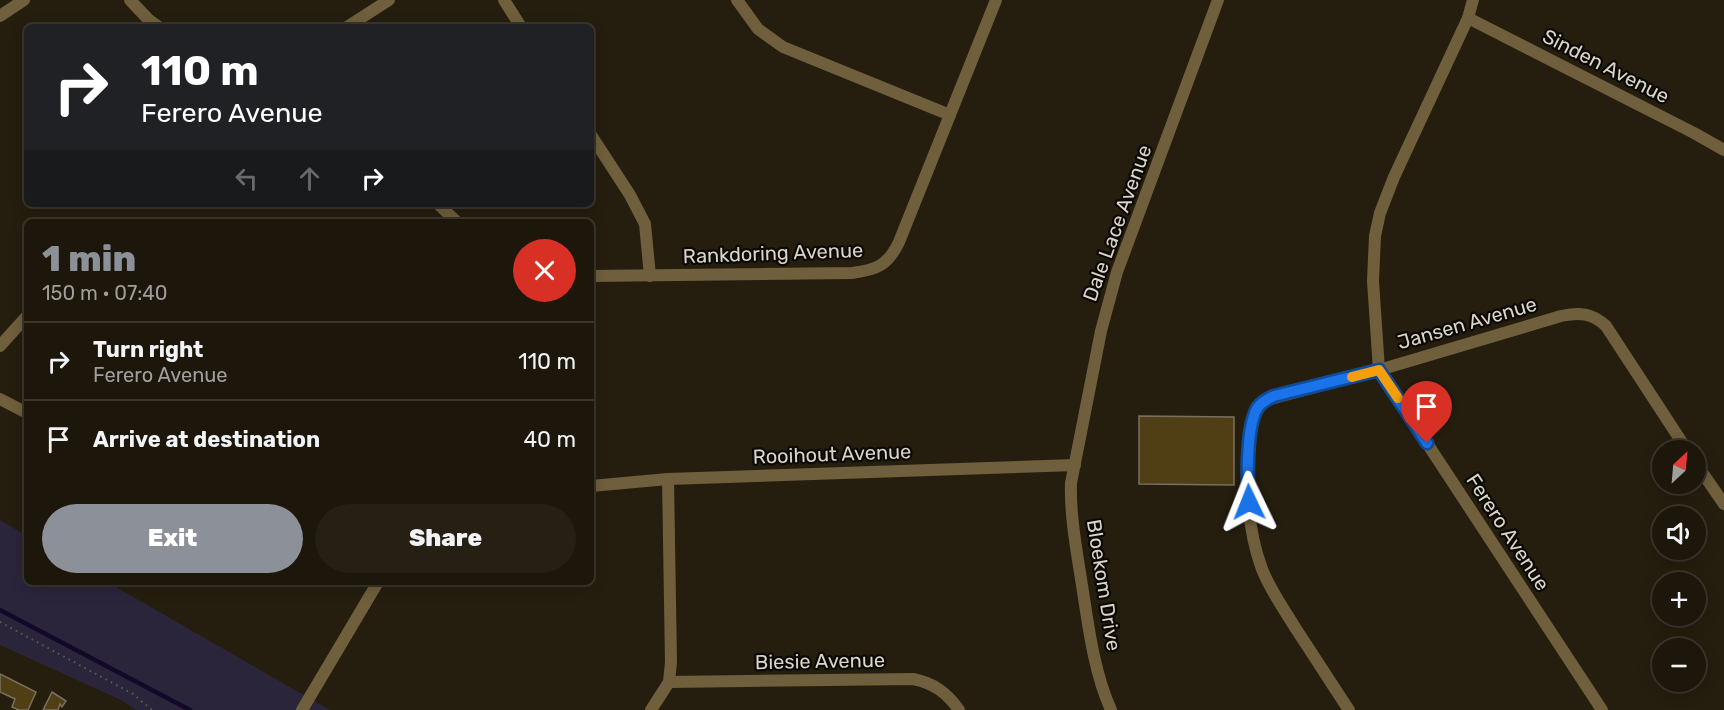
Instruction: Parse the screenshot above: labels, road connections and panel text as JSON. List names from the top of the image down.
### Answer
{
  "streets": {
    "street": [
      "Sinden Avenue",
      "Dale Lace Avenue",
      "Rankdoring Avenue",
      "Jansen Avenue",
      "Rooihout Avenue",
      "Ferero Avenue",
      "Bloekom Drive",
      "Biesie Avenue"
    ]
  },
  "crossings": [
    ["Dale Lace Avenue", "Rooihout Avenue"],
    ["Dale Lace Avenue", "Bloekom Drive"],
    ["Jansen Avenue", "Ferero Avenue"],
    ["Rooihout Avenue", "Bloekom Drive"]
  ],
  "north": "top right",
  "page": {
    "turn": ["110 m", "Ferero Avenue"],
    "heading": ["1 min", "150 m · 07:40"],
    "list": [
      {
        "name": "Turn right",
        "note": "Ferero Avenue",
        "value": "110 m"
      },
      {
        "name": "Arrive at destination",
        "value": "40 m"
      }
    ],
    "map_buttons": ["+", "−"],
    "buttons": ["Exit", "Share"]
  }
}
